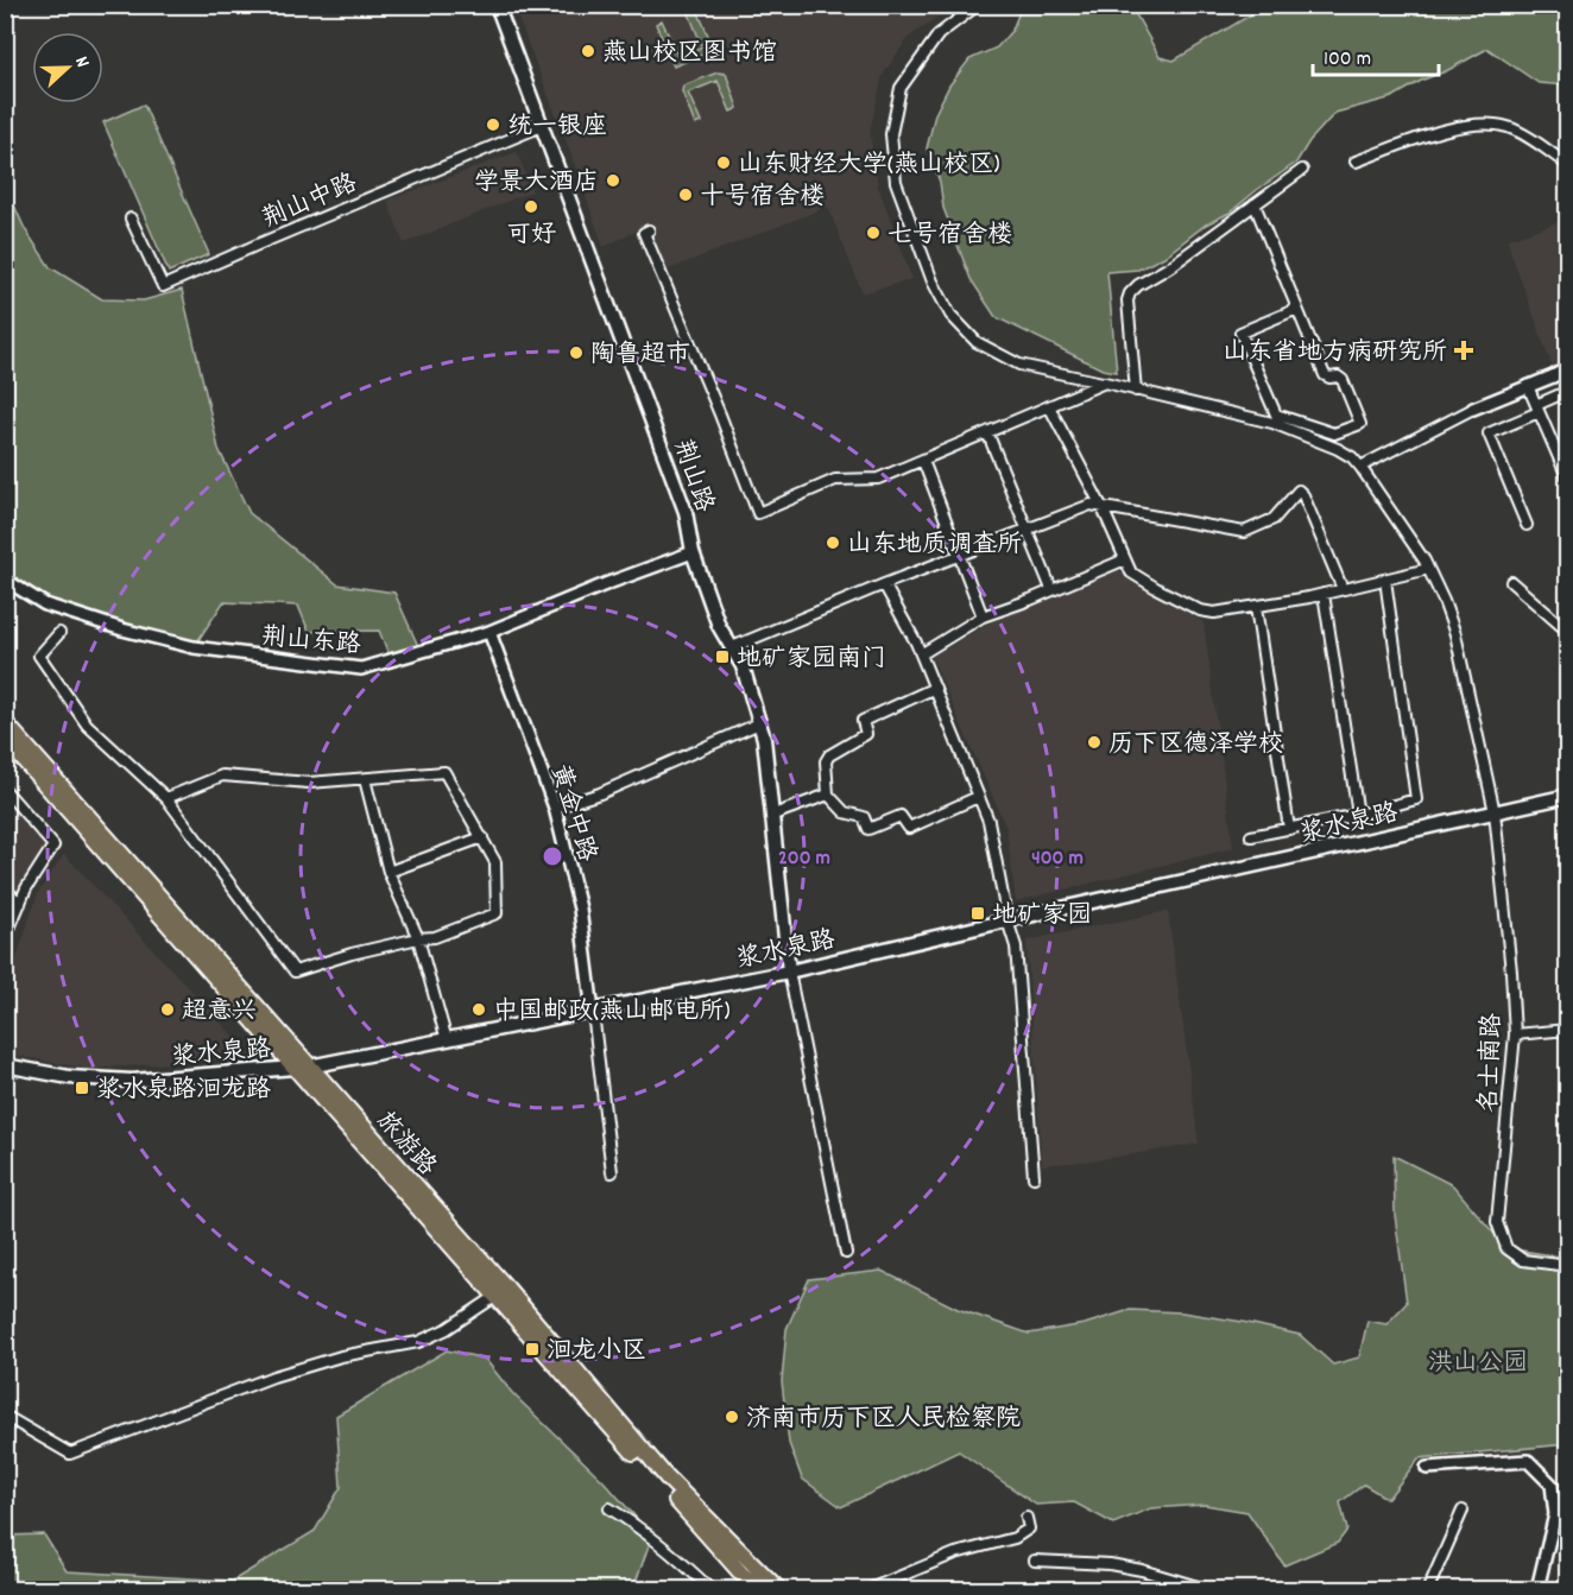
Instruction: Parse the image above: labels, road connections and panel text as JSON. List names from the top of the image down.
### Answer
{
  "streets": {
    "main road": ["荆山路", "浆水泉路", "旅游路"],
    "street": [
      "荆山中路",
      "荆山东路",
      "黄金中路",
      "名士南路"
    ]
  },
  "crossings": [
    ["荆山中路", "荆山路"],
    ["荆山路", "荆山东路"],
    ["荆山路", "浆水泉路"],
    ["荆山东路", "黄金中路"],
    ["黄金中路", "浆水泉路"],
    ["浆水泉路", "名士南路"],
    ["浆水泉路", "旅游路"]
  ],
  "parks": ["洪山公园"],
  "places": {
    "other": [
      "燕山校区图书馆",
      "统一银座",
      "山东财经大学(燕山校区)",
      "学景大酒店",
      "十号宿舍楼",
      "可好",
      "七号宿舍楼",
      "陶鲁超市",
      "山东地质调查所",
      "历下区德泽学校",
      "超意兴",
      "中国邮政(燕山邮电所)",
      "济南市历下区人民检察院"
    ],
    "health": ["山东省地方病研究所"],
    "transit": [
      "地矿家园南门",
      "地矿家园",
      "浆水泉路洄龙路",
      "洄龙小区"
    ]
  },
  "scale_bar": "100 m",
  "north": "right",
  "rings": ["200 m", "400 m"]
}
